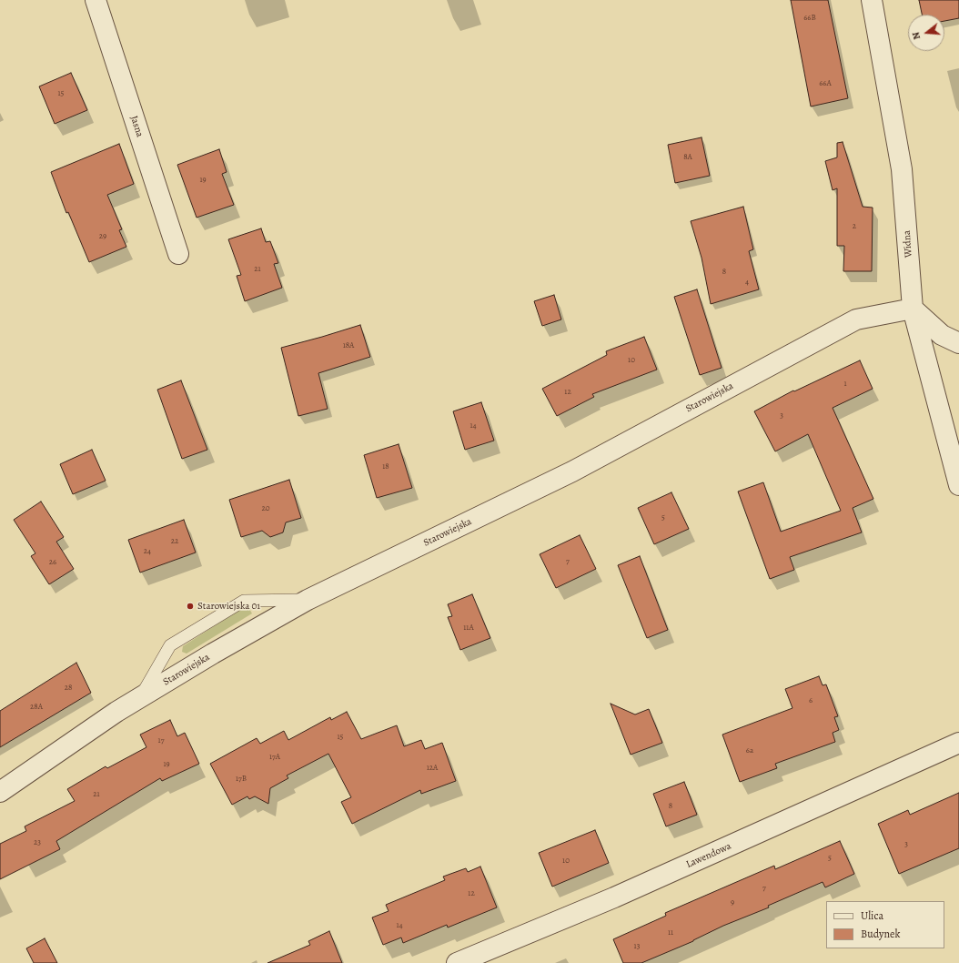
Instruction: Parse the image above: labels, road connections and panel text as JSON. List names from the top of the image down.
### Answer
{
  "streets": {
    "street": [
      "Jasna",
      "Widna",
      "Starowiejska",
      "Lawendowa"
    ]
  },
  "crossings": [
    ["Widna", "Starowiejska"]
  ],
  "places": ["Starowiejska 01"],
  "house_numbers": [
    "66B",
    "66A",
    "15",
    "8A",
    "19",
    "2",
    "29",
    "21",
    "8",
    "4",
    "18A",
    "10",
    "1",
    "12",
    "3",
    "14",
    "18",
    "20",
    "5",
    "22",
    "24",
    "7",
    "26",
    "11A",
    "28",
    "6",
    "28A",
    "15",
    "17",
    "6a",
    "17A",
    "19",
    "12A",
    "17B",
    "21",
    "8",
    "23",
    "3",
    "5",
    "10",
    "7",
    "12",
    "9",
    "14",
    "11",
    "13"
  ],
  "legend": ["Ulica", "Budynek"],
  "north": "left"
}
